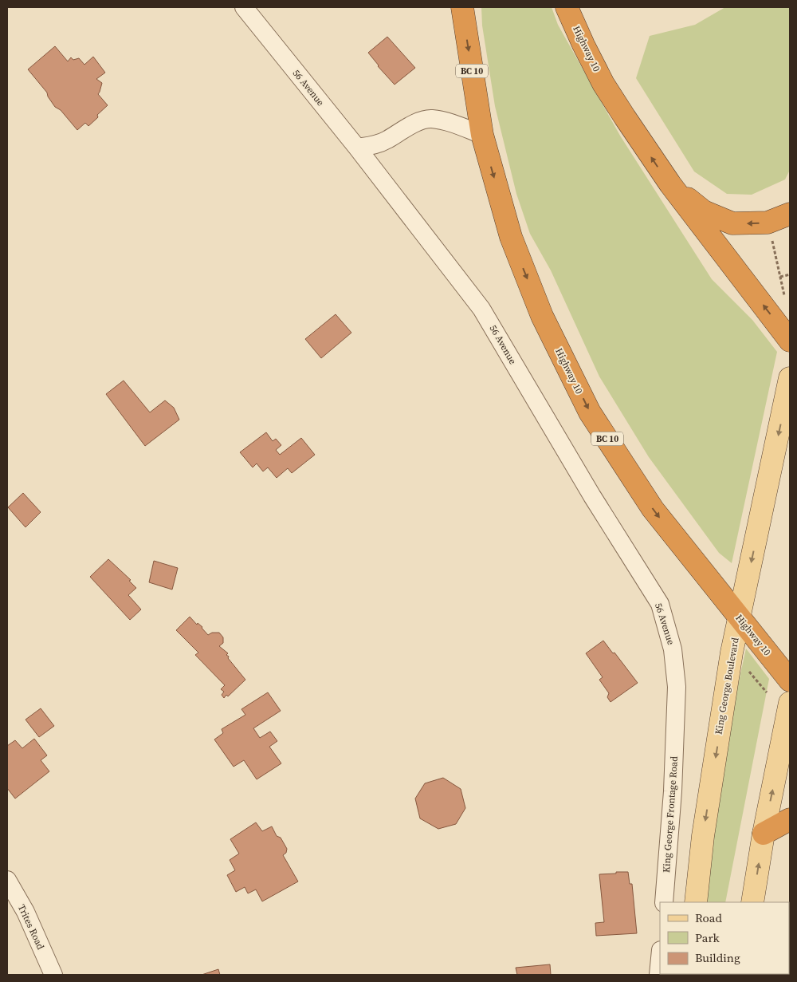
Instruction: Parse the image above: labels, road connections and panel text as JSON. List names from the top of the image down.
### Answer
{
  "streets": {
    "highway": ["Highway 10", "BC 10"],
    "main road": ["King George Boulevard"],
    "street": ["56 Avenue", "King George Frontage Road", "Trites Road"]
  },
  "crossings": [
    ["Highway 10", "King George Boulevard"],
    ["56 Avenue", "King George Frontage Road"]
  ],
  "legend": ["Road", "Park", "Building"]
}
